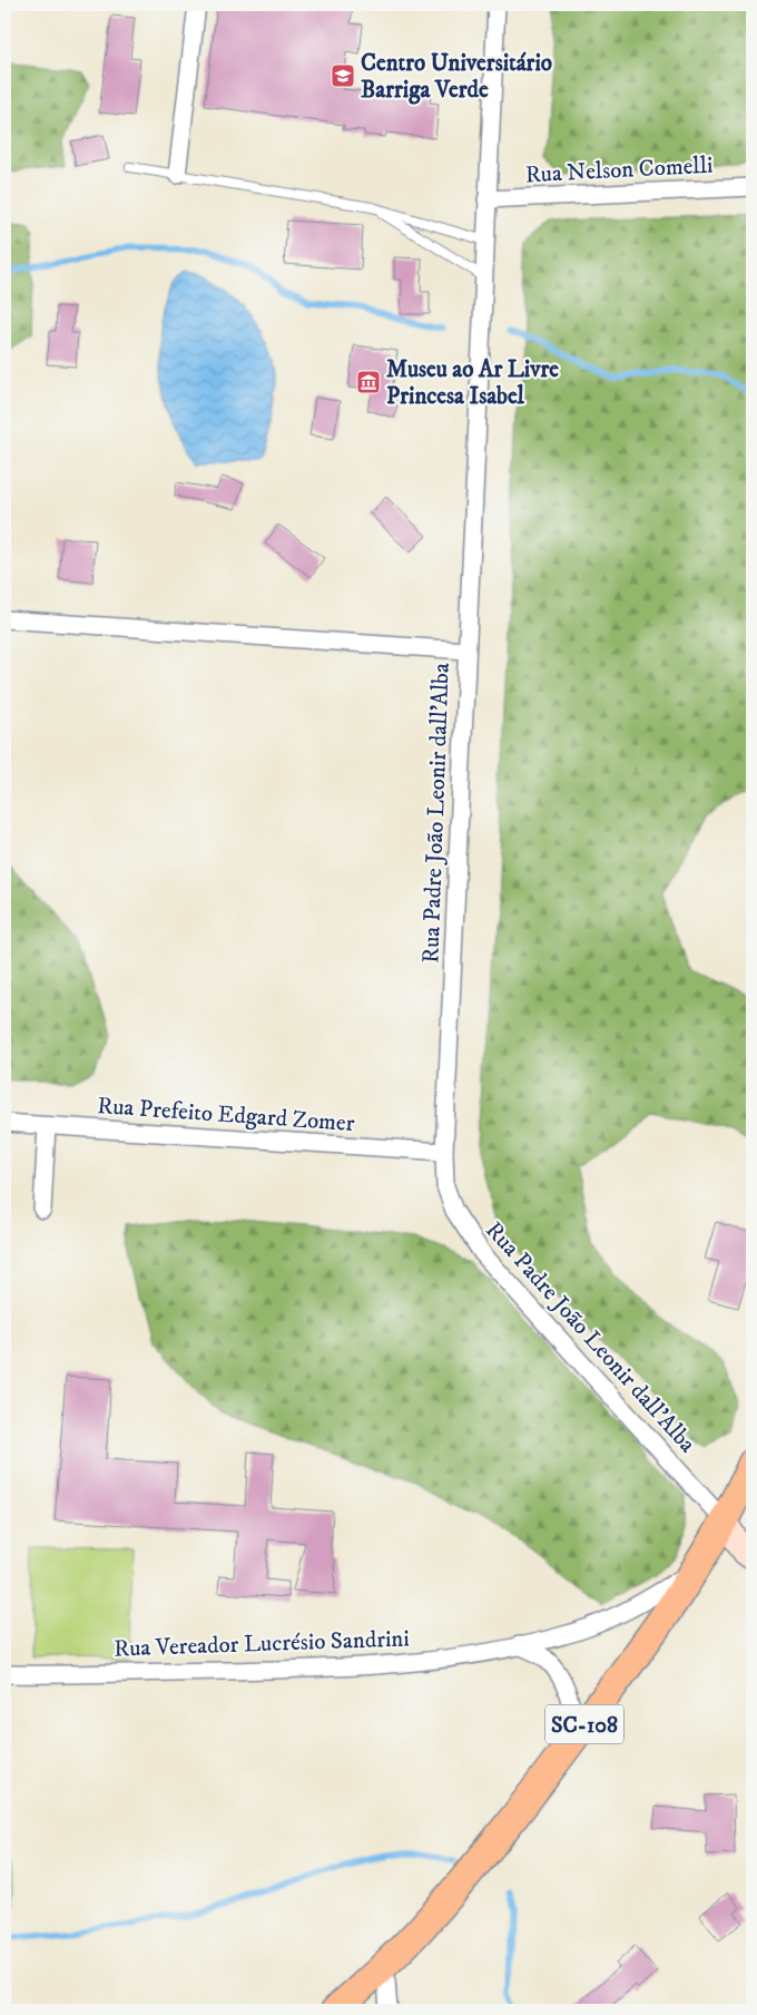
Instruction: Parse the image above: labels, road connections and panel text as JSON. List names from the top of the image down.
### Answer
{
  "streets": {
    "main road": ["SC-108"],
    "street": [
      "Rua Nelson Comelli",
      "Rua Padre João Leonir dall'Alba",
      "Rua Prefeito Edgard Zomer",
      "Rua Vereador Lucrésio Sandrini"
    ]
  },
  "crossings": [
    ["Rua Nelson Comelli", "Rua Padre João Leonir dall'Alba"],
    ["Rua Padre João Leonir dall'Alba", "Rua Prefeito Edgard Zomer"],
    ["Rua Padre João Leonir dall'Alba", "SC-108"],
    ["Rua Vereador Lucrésio Sandrini", "SC-108"]
  ],
  "places": {
    "school or university": ["Centro Universitário Barriga Verde"],
    "museum": ["Museu ao Ar Livre Princesa Isabel"]
  }
}
